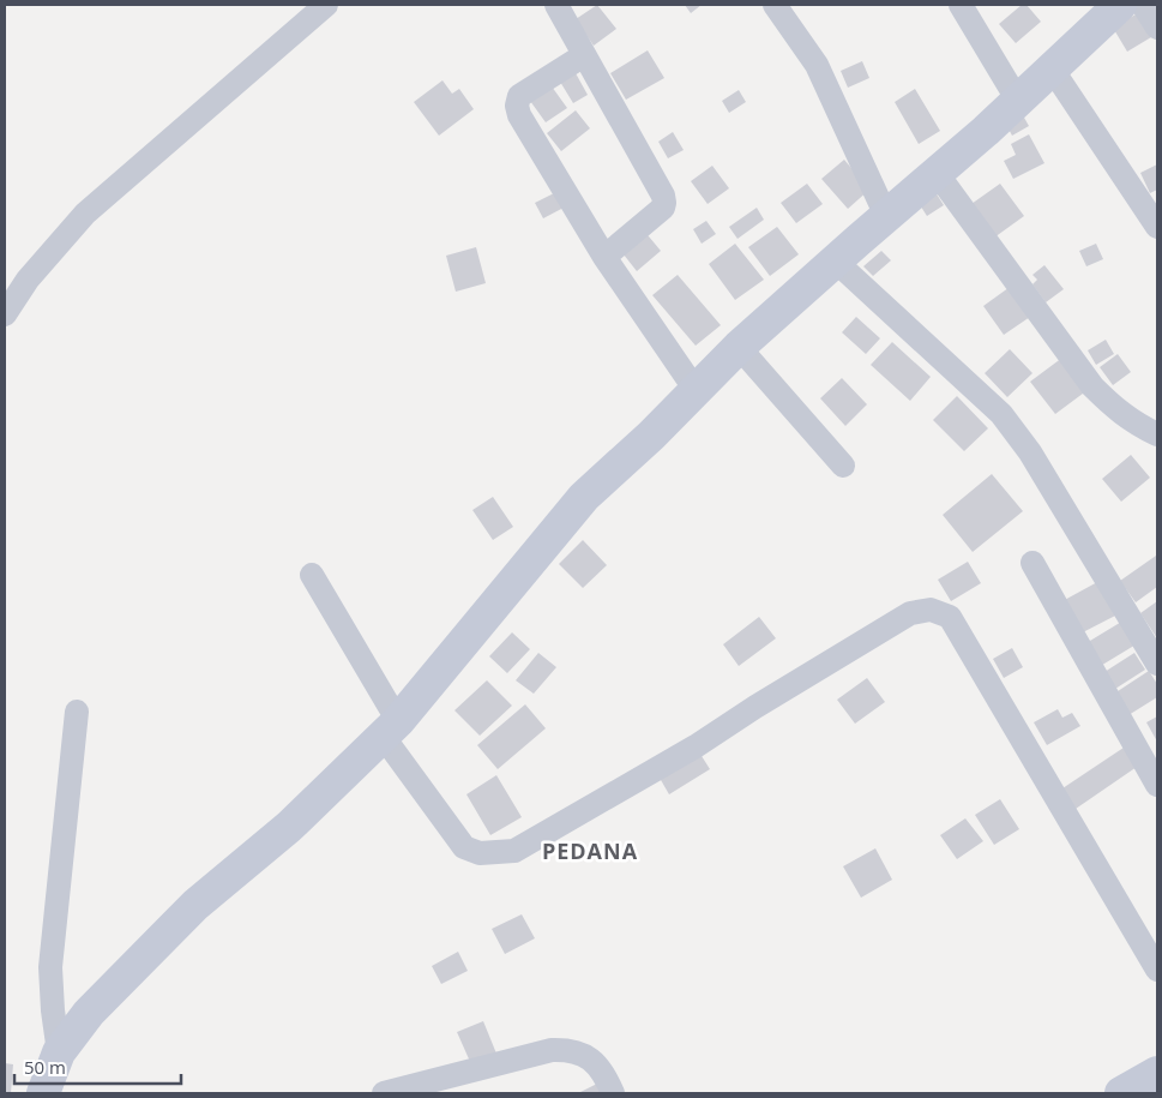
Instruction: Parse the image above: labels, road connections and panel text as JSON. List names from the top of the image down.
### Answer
{
  "districts": ["PEDANA"],
  "scale_bar": "50 m"
}
